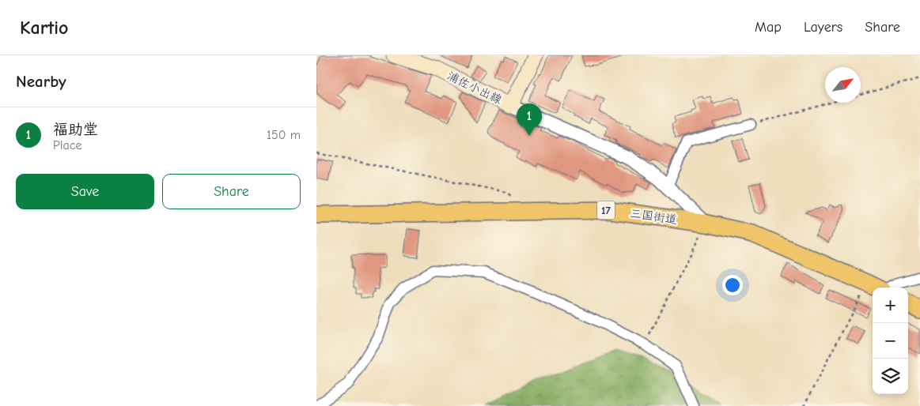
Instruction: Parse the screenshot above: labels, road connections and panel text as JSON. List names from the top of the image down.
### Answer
{
  "streets": {
    "highway": ["17", "三国街道"],
    "main road": ["浦佐小出線"]
  },
  "north": "top right",
  "page": {
    "header": "Kartio",
    "nav": ["Map", "Layers", "Share"],
    "heading": "Nearby",
    "pins": "1",
    "list": [
      {
        "mark": "1",
        "name": "福助堂",
        "note": "Place",
        "value": "150 m"
      }
    ],
    "buttons": ["Save", "Share"],
    "map_buttons": ["+", "−"]
  }
}
